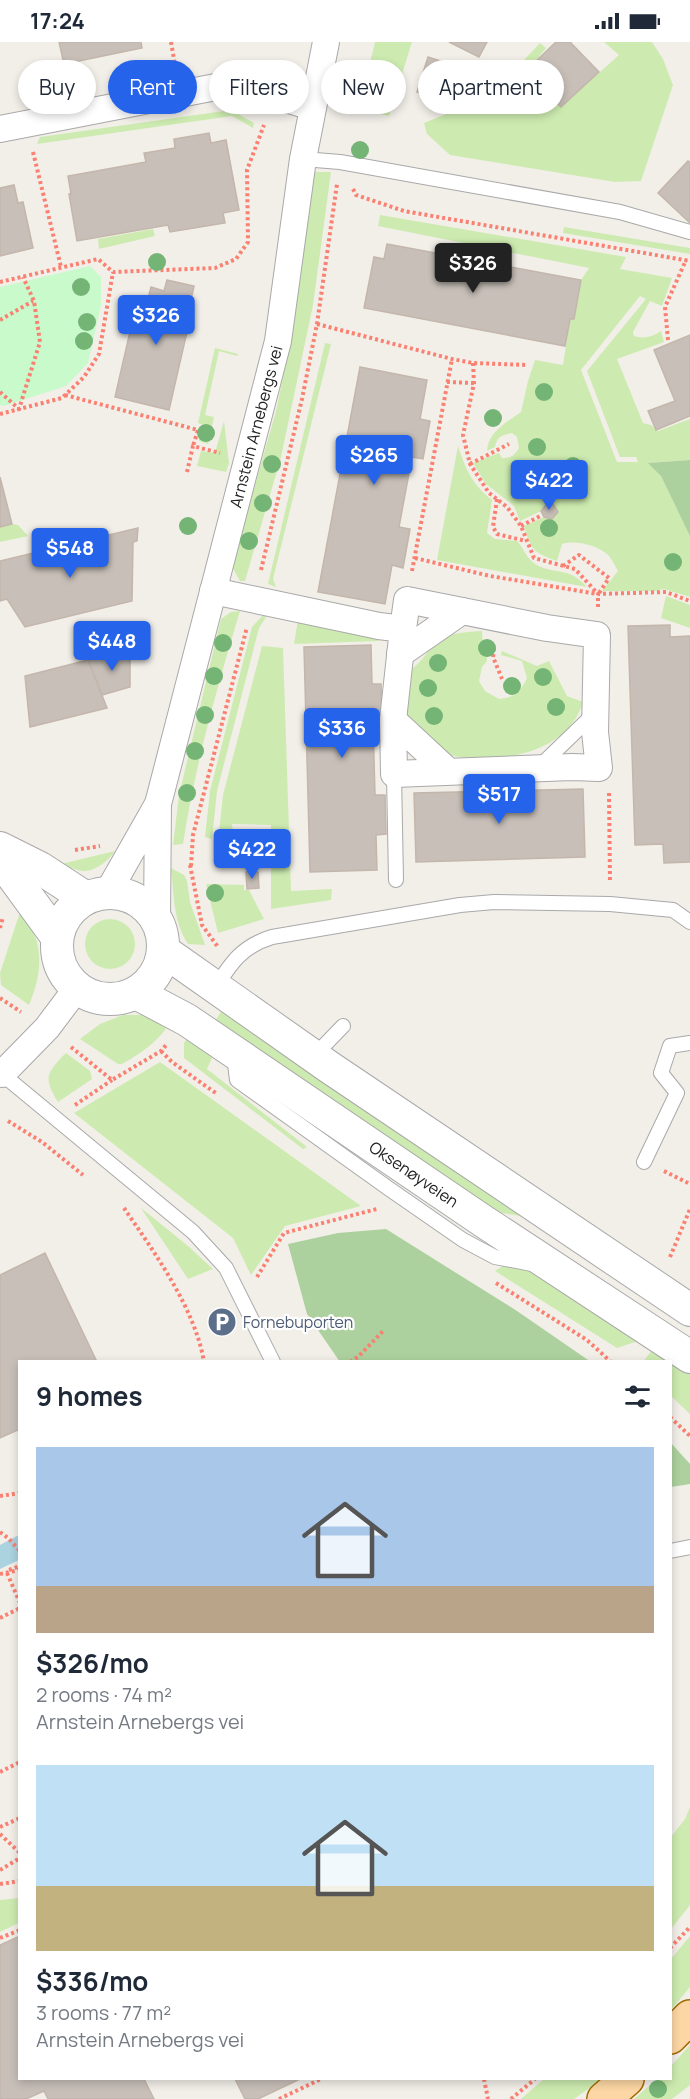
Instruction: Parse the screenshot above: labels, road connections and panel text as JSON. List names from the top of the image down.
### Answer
{
  "streets": {
    "street": ["Arnstein Arnebergs vei", "Oksenøyveien"]
  },
  "crossings": [
    ["Arnstein Arnebergs vei", "Oksenøyveien"]
  ],
  "places": {
    "parking": ["Fornebuporten"]
  },
  "page": {
    "status": "17:24",
    "chip": [
      "Buy",
      "Rent",
      "Filters",
      "New",
      "Apartment"
    ],
    "price": [
      "$326",
      "$326",
      "$265",
      "$422",
      "$548",
      "$448",
      "$336",
      "$517",
      "$422"
    ],
    "heading": "9 homes",
    "list": [
      {
        "name": "$326/mo",
        "note": "2 rooms · 74 m² · Arnstein Arnebergs vei"
      },
      {
        "name": "$336/mo",
        "note": "3 rooms · 77 m² · Arnstein Arnebergs vei"
      }
    ]
  }
}
